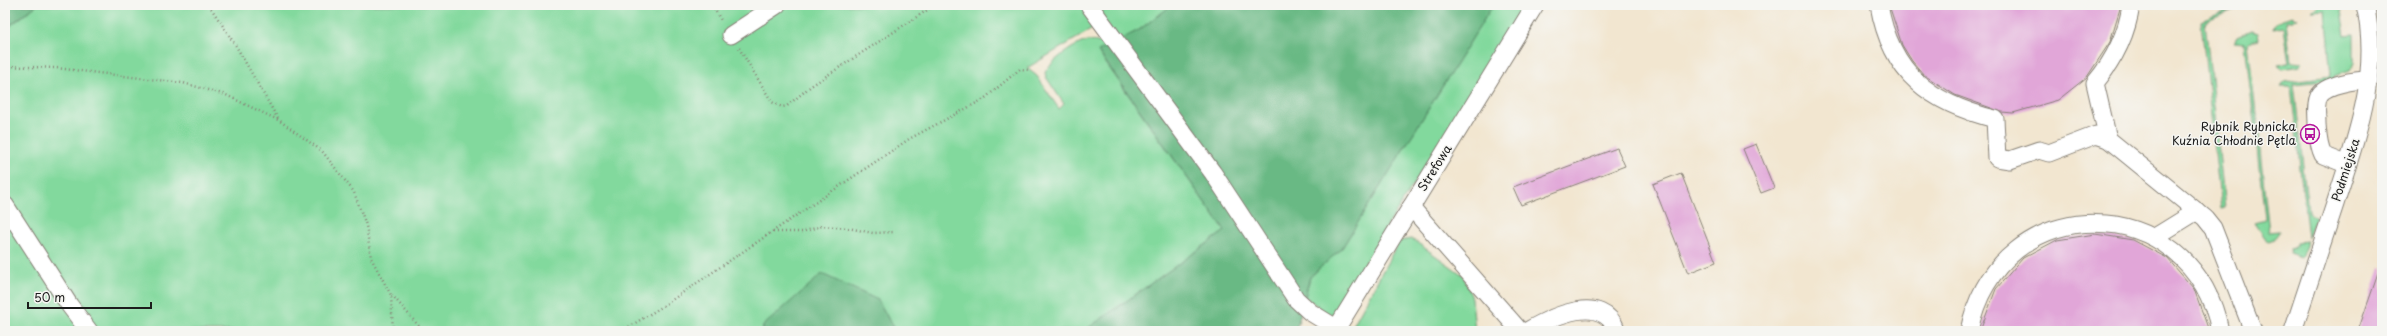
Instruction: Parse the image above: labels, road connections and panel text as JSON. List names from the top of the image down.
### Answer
{
  "streets": {
    "street": ["Strefowa", "Podmiejska"]
  },
  "places": {
    "bus stop": ["Rybnik Rybnicka Kuźnia Chłodnie Pętla"]
  },
  "scale_bar": "50 m"
}
